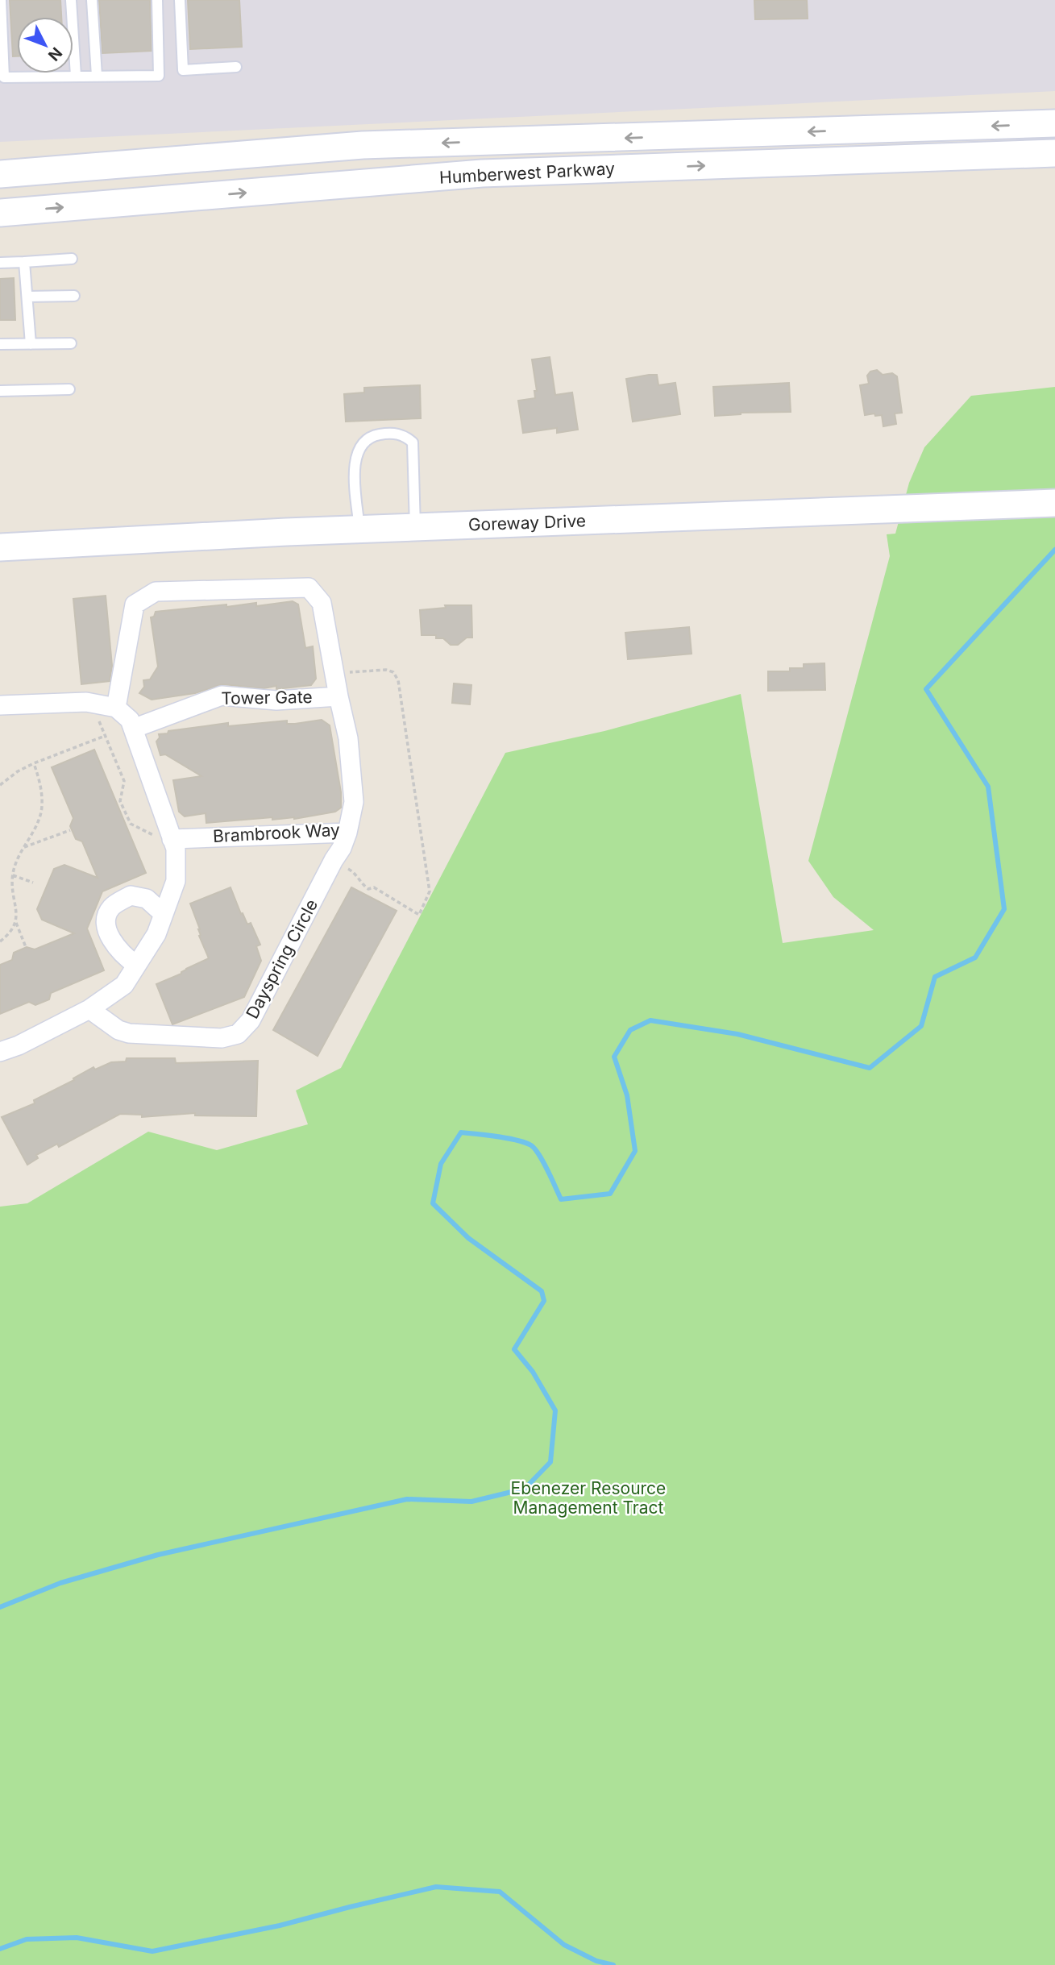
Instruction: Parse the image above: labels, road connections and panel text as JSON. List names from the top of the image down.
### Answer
{
  "streets": {
    "main road": ["Humberwest Parkway", "Goreway Drive"],
    "street": ["Tower Gate", "Brambrook Way", "Dayspring Circle"]
  },
  "crossings": [
    ["Tower Gate", "Brambrook Way"],
    ["Brambrook Way", "Dayspring Circle"]
  ],
  "parks": ["Ebenezer Resource Management Tract"],
  "north": "bottom right"
}
